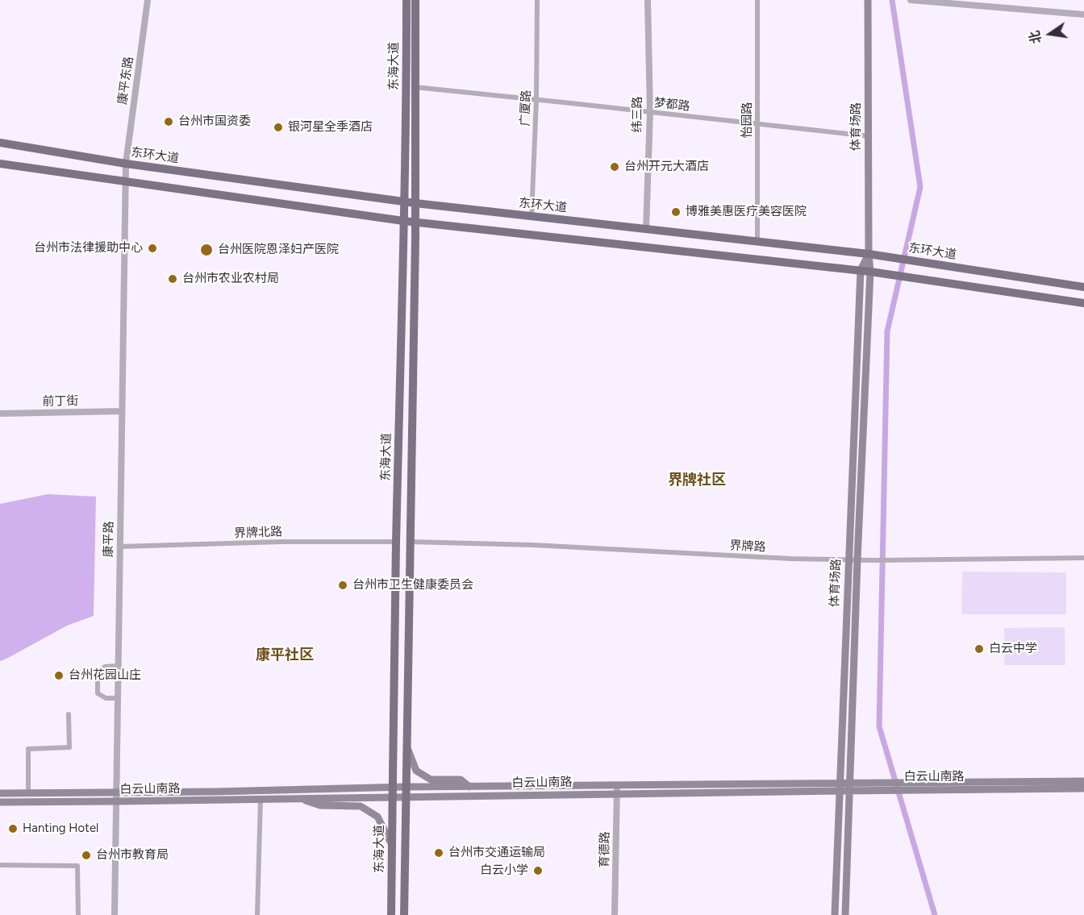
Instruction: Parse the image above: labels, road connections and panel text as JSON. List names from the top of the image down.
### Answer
{
  "streets": {
    "main road": [
      "东海大道",
      "体育场路",
      "东环大道",
      "白云山南路"
    ],
    "street": [
      "康平东路",
      "梦都路",
      "广厦路",
      "纬三路",
      "怡园路",
      "前丁街",
      "界牌北路",
      "康平路",
      "界牌路",
      "育德路"
    ]
  },
  "crossings": [
    ["东海大道", "梦都路"],
    ["东海大道", "东环大道"],
    ["东海大道", "界牌北路"],
    ["东海大道", "界牌路"],
    ["东海大道", "白云山南路"],
    ["康平东路", "东环大道"],
    ["康平东路", "康平路"],
    ["梦都路", "广厦路"],
    ["梦都路", "纬三路"],
    ["梦都路", "怡园路"],
    ["梦都路", "体育场路"],
    ["广厦路", "东环大道"],
    ["纬三路", "东环大道"],
    ["怡园路", "东环大道"],
    ["体育场路", "东环大道"],
    ["体育场路", "界牌路"],
    ["体育场路", "白云山南路"],
    ["东环大道", "康平路"],
    ["前丁街", "康平路"],
    ["界牌北路", "康平路"],
    ["康平路", "白云山南路"],
    ["白云山南路", "育德路"]
  ],
  "districts": ["界牌社区", "康平社区"],
  "places": [
    "台州市国资委",
    "银河星全季酒店",
    "台州开元大酒店",
    "博雅美惠医疗美容医院",
    "台州市法律援助中心",
    "台州医院恩泽妇产医院",
    "台州市农业农村局",
    "台州市卫生健康委员会",
    "白云中学",
    "台州花园山庄",
    "Hanting Hotel",
    "台州市交通运输局",
    "台州市教育局",
    "白云小学"
  ],
  "north": "left"
}
